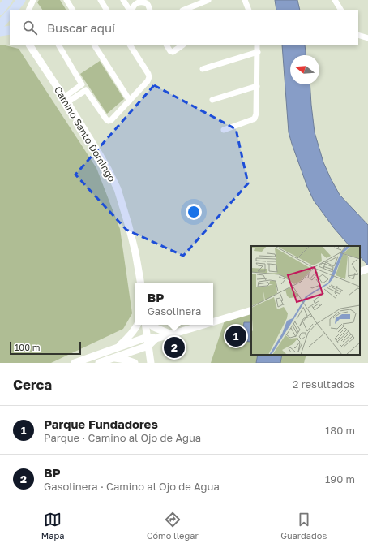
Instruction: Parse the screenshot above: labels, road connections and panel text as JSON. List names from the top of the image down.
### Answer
{
  "streets": {
    "street": ["Camino Santo Domingo"]
  },
  "scale_bar": "100 m",
  "north": "left",
  "page": {
    "search": "Buscar aquí",
    "popup": ["BP", "Gasolinera"],
    "pins": ["1", "2"],
    "scale": "100 m",
    "heading": ["Cerca", "2 resultados"],
    "list": [
      {
        "mark": "1",
        "name": "Parque Fundadores",
        "note": "Parque · Camino al Ojo de Agua",
        "value": "180 m"
      },
      {
        "mark": "2",
        "name": "BP",
        "note": "Gasolinera · Camino al Ojo de Agua",
        "value": "190 m"
      }
    ],
    "nav": ["Mapa", "Cómo llegar", "Guardados"]
  }
}
